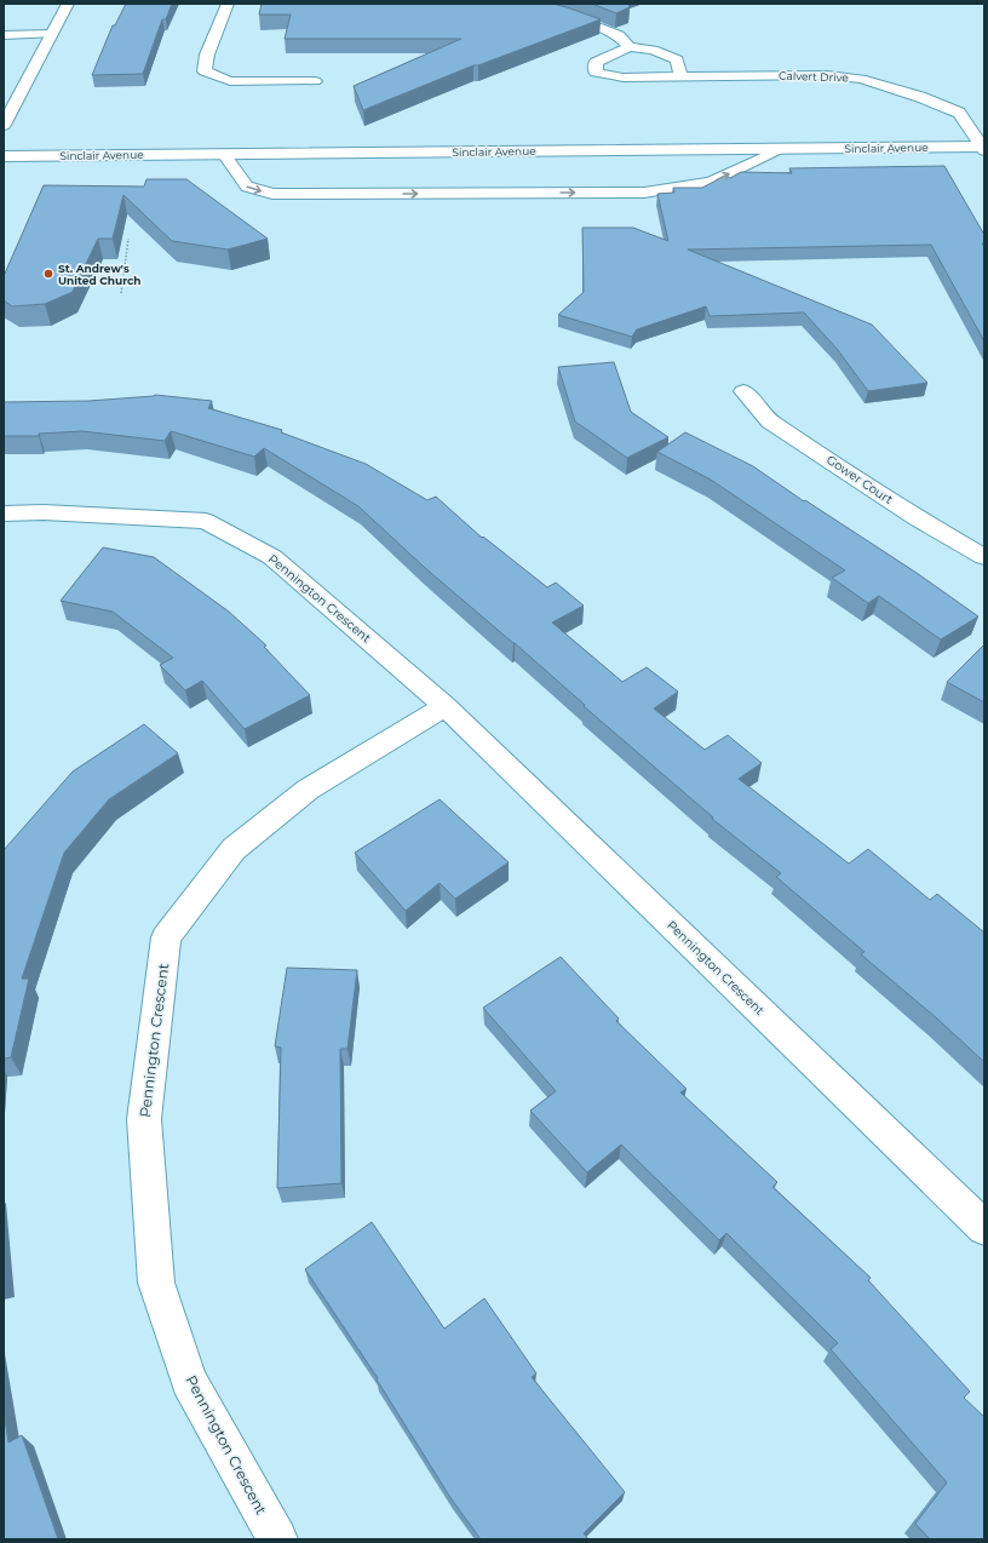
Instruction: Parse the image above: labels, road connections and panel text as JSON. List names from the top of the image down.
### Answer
{
  "streets": {
    "street": [
      "Calvert Drive",
      "Sinclair Avenue",
      "Gower Court",
      "Pennington Crescent"
    ]
  },
  "crossings": [
    ["Calvert Drive", "Sinclair Avenue"]
  ],
  "places": ["St. Andrew's United Church"]
}
